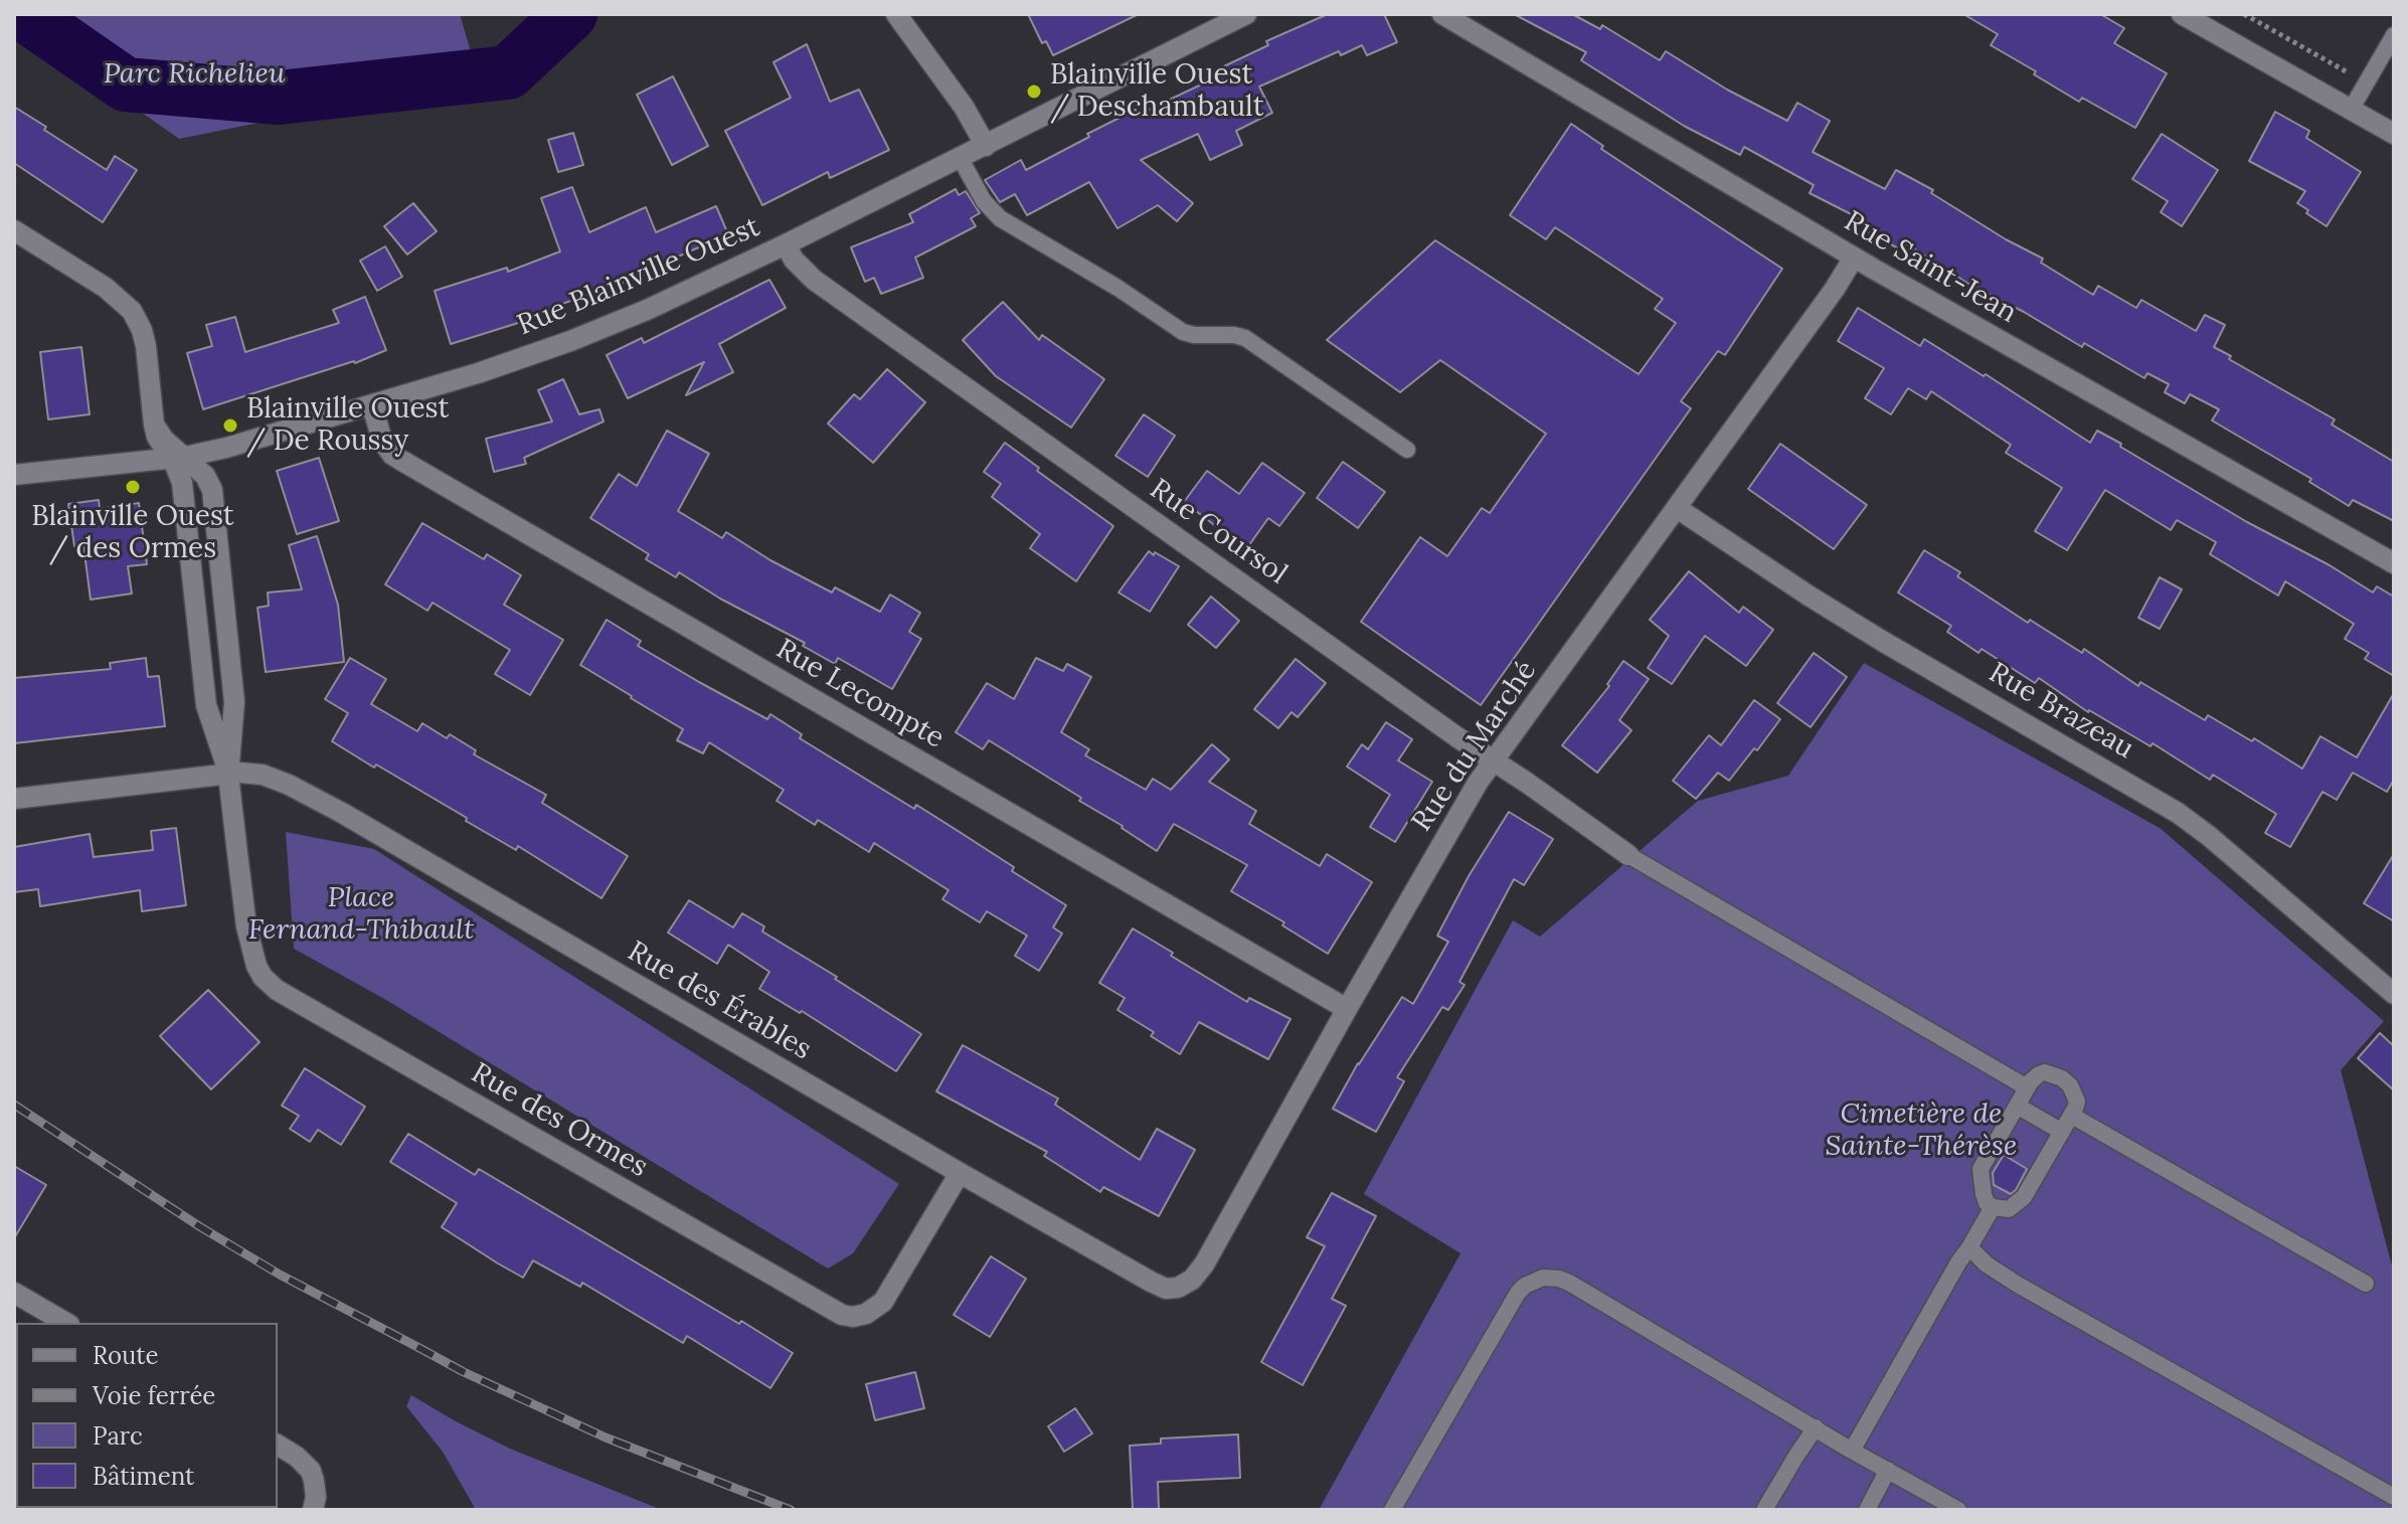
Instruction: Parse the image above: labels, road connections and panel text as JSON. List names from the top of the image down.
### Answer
{
  "streets": {
    "street": [
      "Rue Saint-Jean",
      "Rue Blainville Ouest",
      "Rue Coursol",
      "Rue Lecompte",
      "Rue Brazeau",
      "Rue du Marché",
      "Rue des Érables",
      "Rue des Ormes"
    ]
  },
  "crossings": [
    ["Rue Saint-Jean", "Rue du Marché"],
    ["Rue Blainville Ouest", "Rue Coursol"],
    ["Rue Blainville Ouest", "Rue Lecompte"],
    ["Rue Blainville Ouest", "Rue des Ormes"],
    ["Rue Coursol", "Rue du Marché"],
    ["Rue Lecompte", "Rue du Marché"],
    ["Rue Brazeau", "Rue du Marché"],
    ["Rue du Marché", "Rue des Érables"],
    ["Rue des Érables", "Rue des Ormes"]
  ],
  "parks": ["Parc Richelieu", "Place Fernand-Thibault", "Cimetière de Sainte-Thérèse"],
  "places": ["Blainville Ouest / Deschambault", "Blainville Ouest / De Roussy", "Blainville Ouest / des Ormes"],
  "legend": [
    "Route",
    "Voie ferrée",
    "Parc",
    "Bâtiment"
  ]
}
